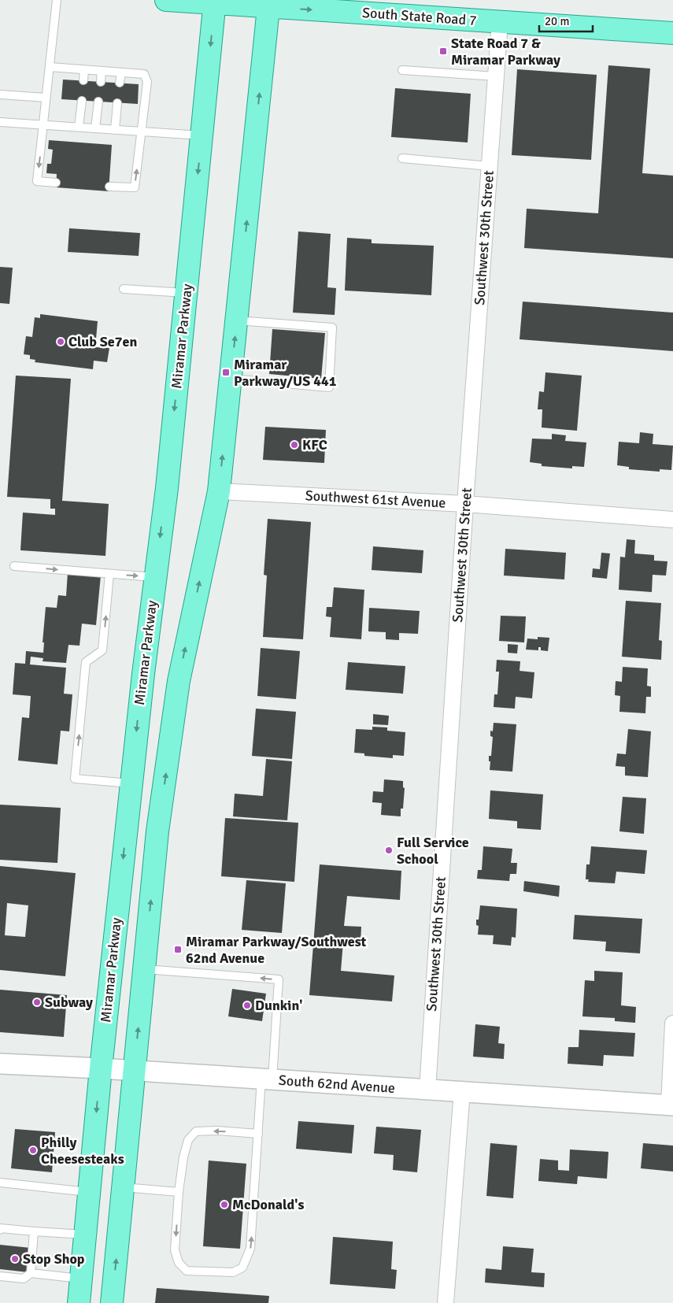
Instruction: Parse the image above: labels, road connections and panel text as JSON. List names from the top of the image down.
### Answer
{
  "streets": {
    "main road": ["South State Road 7", "Miramar Parkway"],
    "street": ["Southwest 30th Street", "Southwest 61st Avenue", "South 62nd Avenue"]
  },
  "crossings": [
    ["South State Road 7", "Southwest 30th Street"],
    ["South State Road 7", "Miramar Parkway"],
    ["Southwest 30th Street", "Southwest 61st Avenue"],
    ["Southwest 30th Street", "South 62nd Avenue"],
    ["Miramar Parkway", "South 62nd Avenue"]
  ],
  "one_way": ["South State Road 7"],
  "places": {
    "transit": ["State Road 7 & Miramar Parkway", "Miramar Parkway/US 441", "Miramar Parkway/Southwest 62nd Avenue"],
    "other": [
      "Club Se7en",
      "KFC",
      "Full Service School",
      "Subway",
      "Dunkin'",
      "Philly Cheesesteaks",
      "McDonald's",
      "Stop Shop"
    ]
  },
  "scale_bar": "20 m"
}
